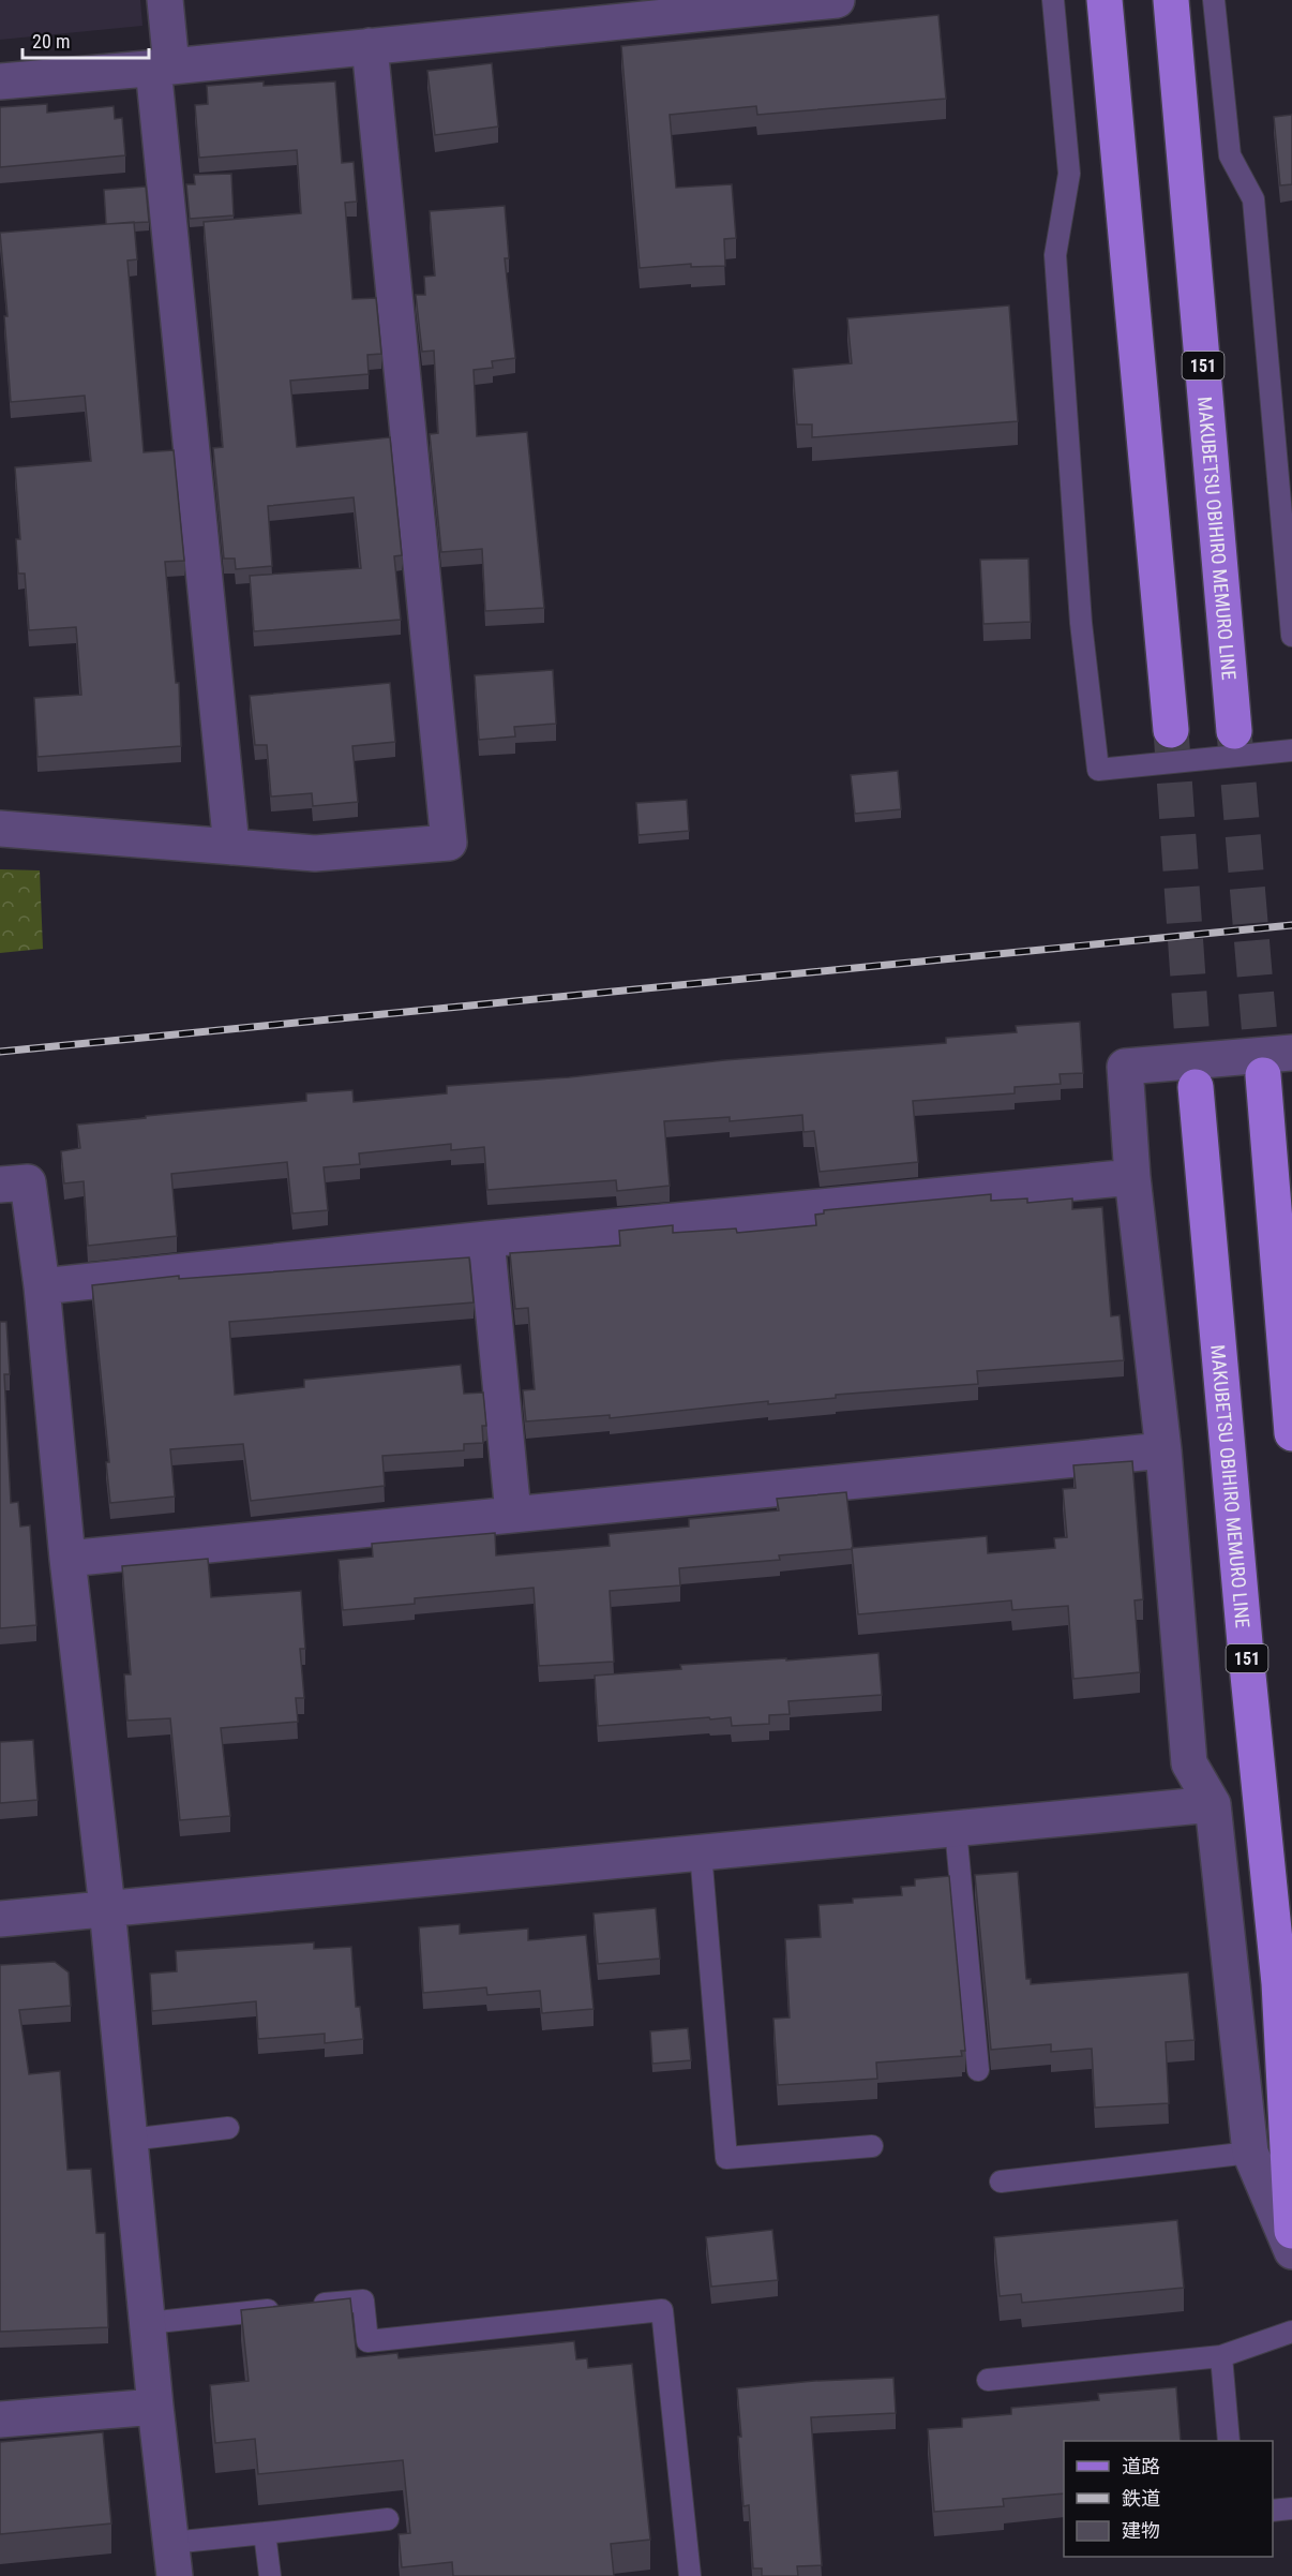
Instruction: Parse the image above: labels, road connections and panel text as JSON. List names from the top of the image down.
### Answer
{
  "streets": {
    "main road": ["151", "MAKUBETSU OBIHIRO MEMURO LINE"]
  },
  "legend": ["道路", "鉄道", "建物"],
  "scale_bar": "20 m"
}
